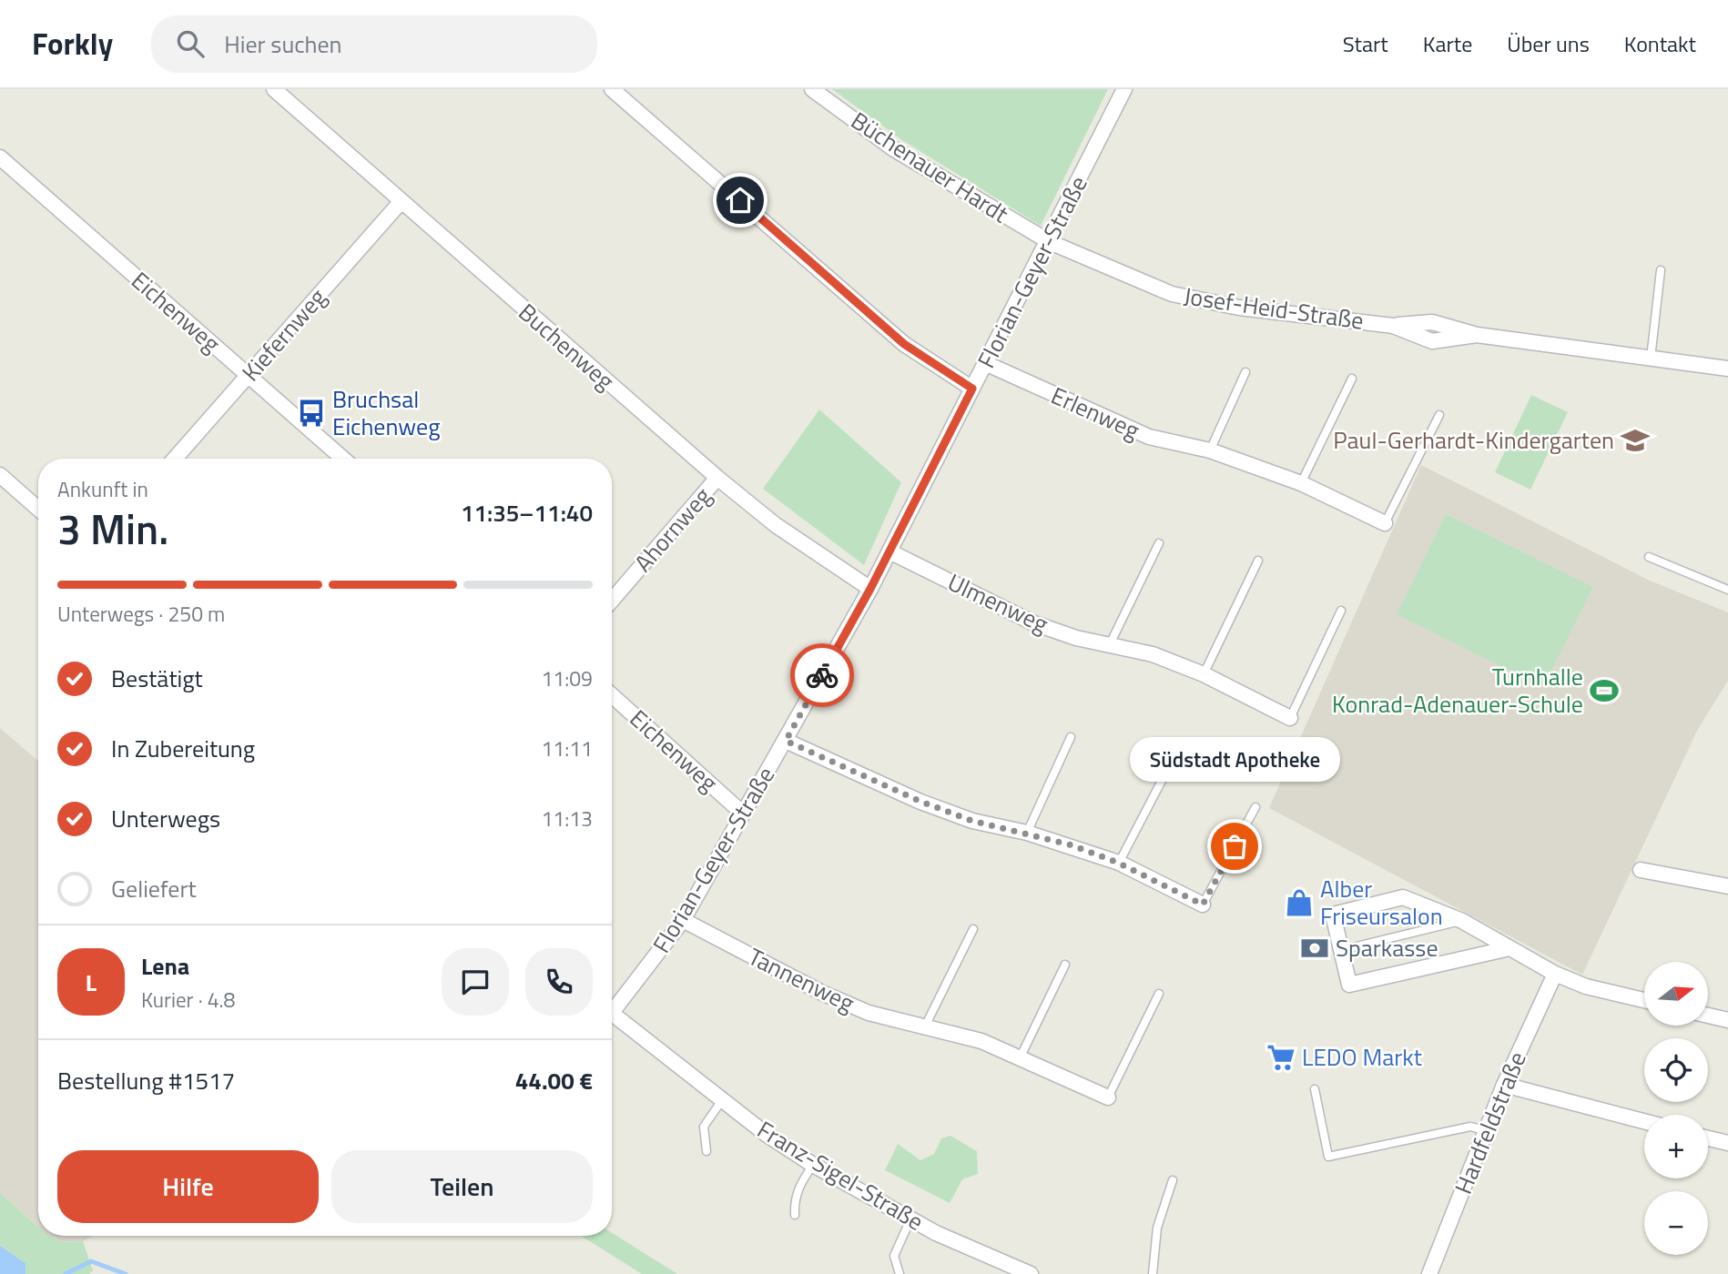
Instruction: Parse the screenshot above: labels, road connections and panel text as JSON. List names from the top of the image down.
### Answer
{
  "streets": {
    "street": [
      "Büchenauer Hardt",
      "Florian-Geyer-Straße",
      "Josef-Heid-Straße",
      "Eichenweg",
      "Kiefernweg",
      "Buchenweg",
      "Erlenweg",
      "Ahornweg",
      "Ulmenweg",
      "Tannenweg",
      "Hardfeldstraße",
      "Franz-Sigel-Straße"
    ]
  },
  "crossings": [
    ["Büchenauer Hardt", "Florian-Geyer-Straße"],
    ["Büchenauer Hardt", "Josef-Heid-Straße"],
    ["Florian-Geyer-Straße", "Josef-Heid-Straße"],
    ["Florian-Geyer-Straße", "Eichenweg"],
    ["Florian-Geyer-Straße", "Buchenweg"],
    ["Florian-Geyer-Straße", "Erlenweg"],
    ["Florian-Geyer-Straße", "Ulmenweg"],
    ["Florian-Geyer-Straße", "Tannenweg"],
    ["Eichenweg", "Kiefernweg"],
    ["Kiefernweg", "Buchenweg"],
    ["Buchenweg", "Ahornweg"]
  ],
  "places": {
    "bus stop": ["Bruchsal Eichenweg"],
    "school or university": ["Paul-Gerhardt-Kindergarten"],
    "sports": ["Turnhalle Konrad-Adenauer-Schule"],
    "other": ["Südstadt Apotheke"],
    "shop": ["Alber Friseursalon"],
    "bank": ["Sparkasse"],
    "supermarket": ["LEDO Markt"]
  },
  "north": "right",
  "page": {
    "header": "Forkly",
    "search": "Hier suchen",
    "nav": [
      "Start",
      "Karte",
      "Über uns",
      "Kontakt"
    ],
    "heading": ["3 Min.", "Ankunft in", "11:35–11:40"],
    "panel": [
      "Lena",
      "Kurier · 4.8",
      "Bestellung #1517",
      "44.00 €"
    ],
    "bar": "Unterwegs · 250 m",
    "list": [
      ["Bestätigt", "11:09"],
      ["In Zubereitung", "11:11"],
      ["Unterwegs", "11:13"],
      "Geliefert"
    ],
    "bubble": "Südstadt Apotheke",
    "round": "L",
    "map_buttons": ["+", "−"],
    "buttons": ["Hilfe", "Teilen"]
  }
}
